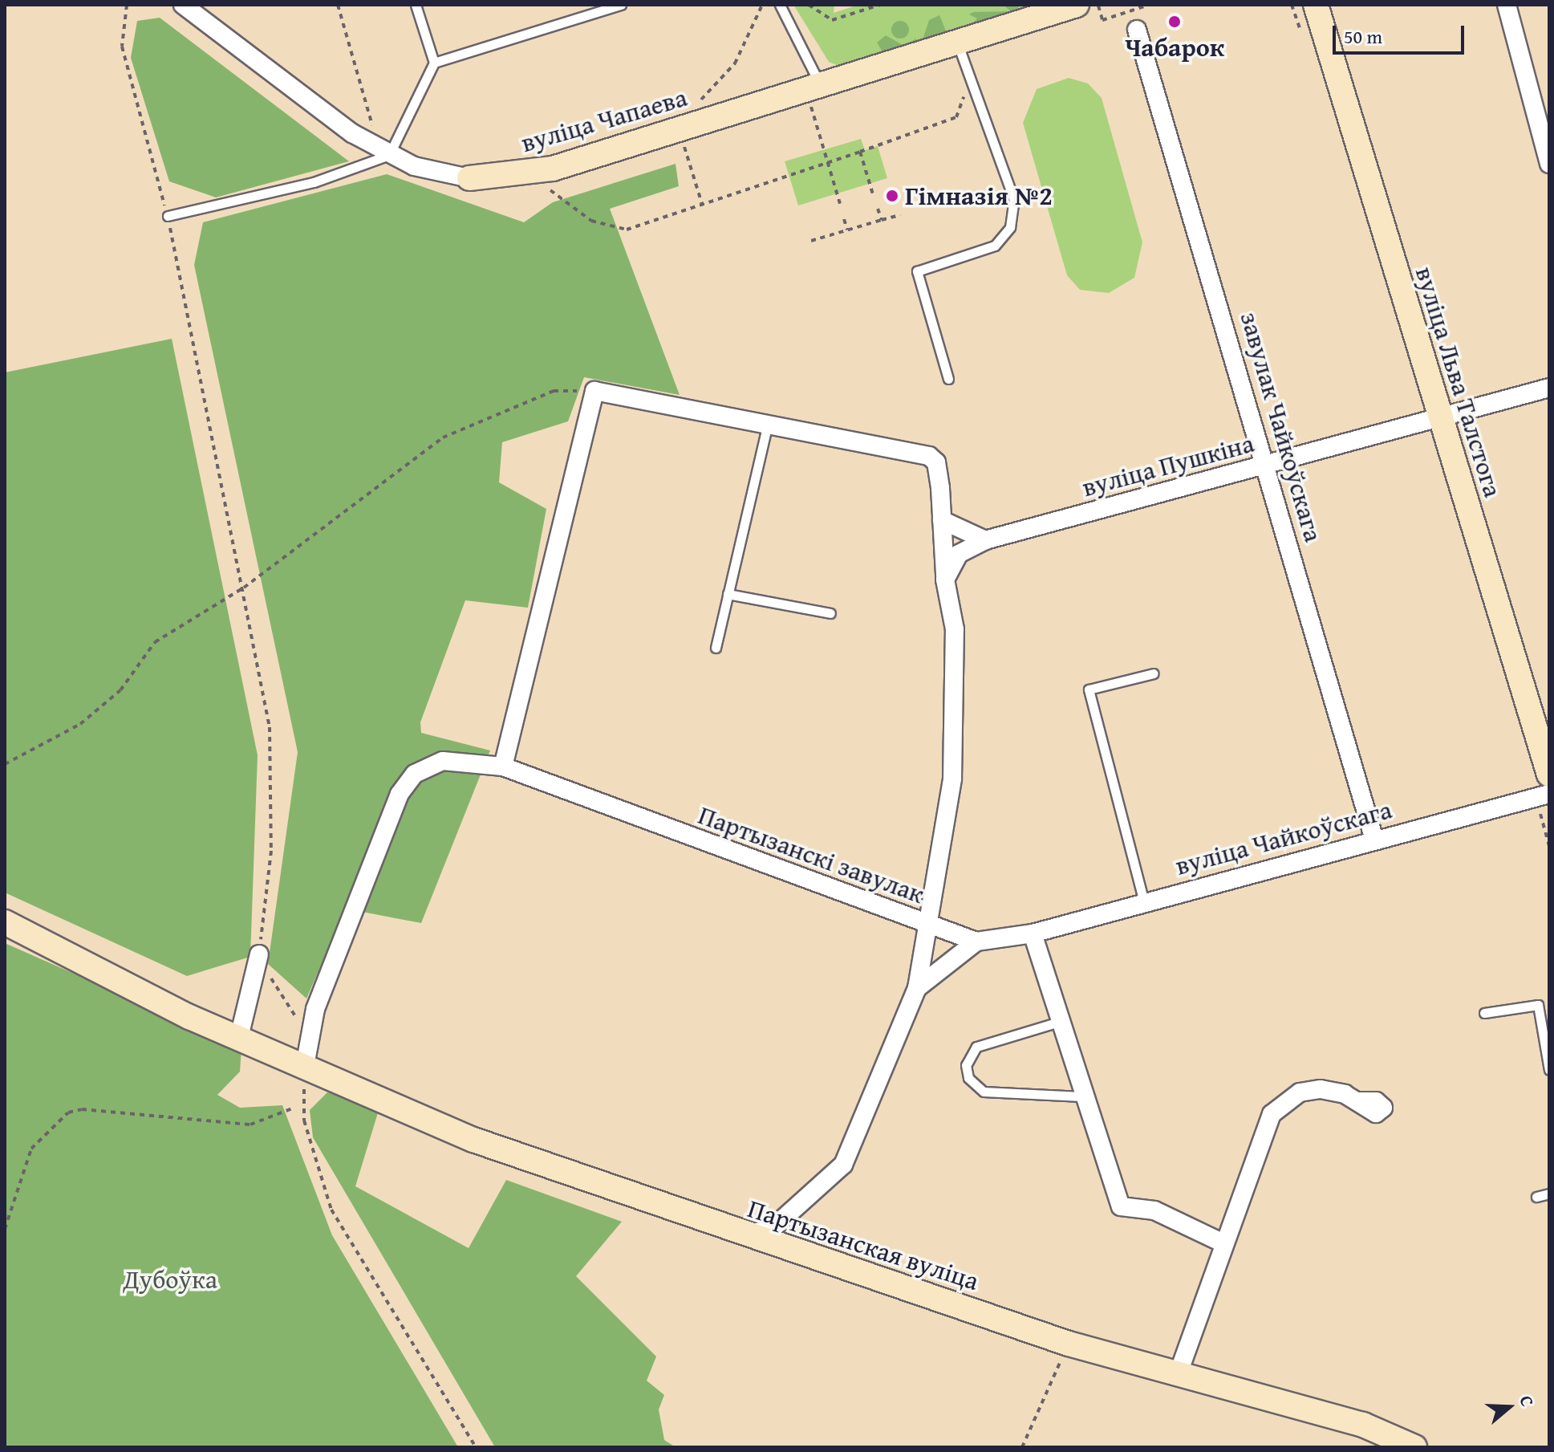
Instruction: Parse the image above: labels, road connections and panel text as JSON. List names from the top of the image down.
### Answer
{
  "streets": {
    "main road": ["вуліца Чапаева", "вуліца Льва Талстога", "Партызанская вуліца"],
    "street": [
      "завулак Чайкоўскага",
      "вуліца Пушкіна",
      "вуліца Чайкоўскага",
      "Партызанскі завулак"
    ]
  },
  "crossings": [
    ["вуліца Льва Талстога", "вуліца Пушкіна"],
    ["завулак Чайкоўскага", "вуліца Пушкіна"],
    ["завулак Чайкоўскага", "вуліца Чайкоўскага"],
    ["вуліца Чайкоўскага", "Партызанскі завулак"],
    ["Партызанскі завулак", "Партызанская вуліца"]
  ],
  "parks": ["Дубоўка"],
  "places": ["Чабарок", "Гімназія №2"],
  "scale_bar": "50 m",
  "north": "right"
}
